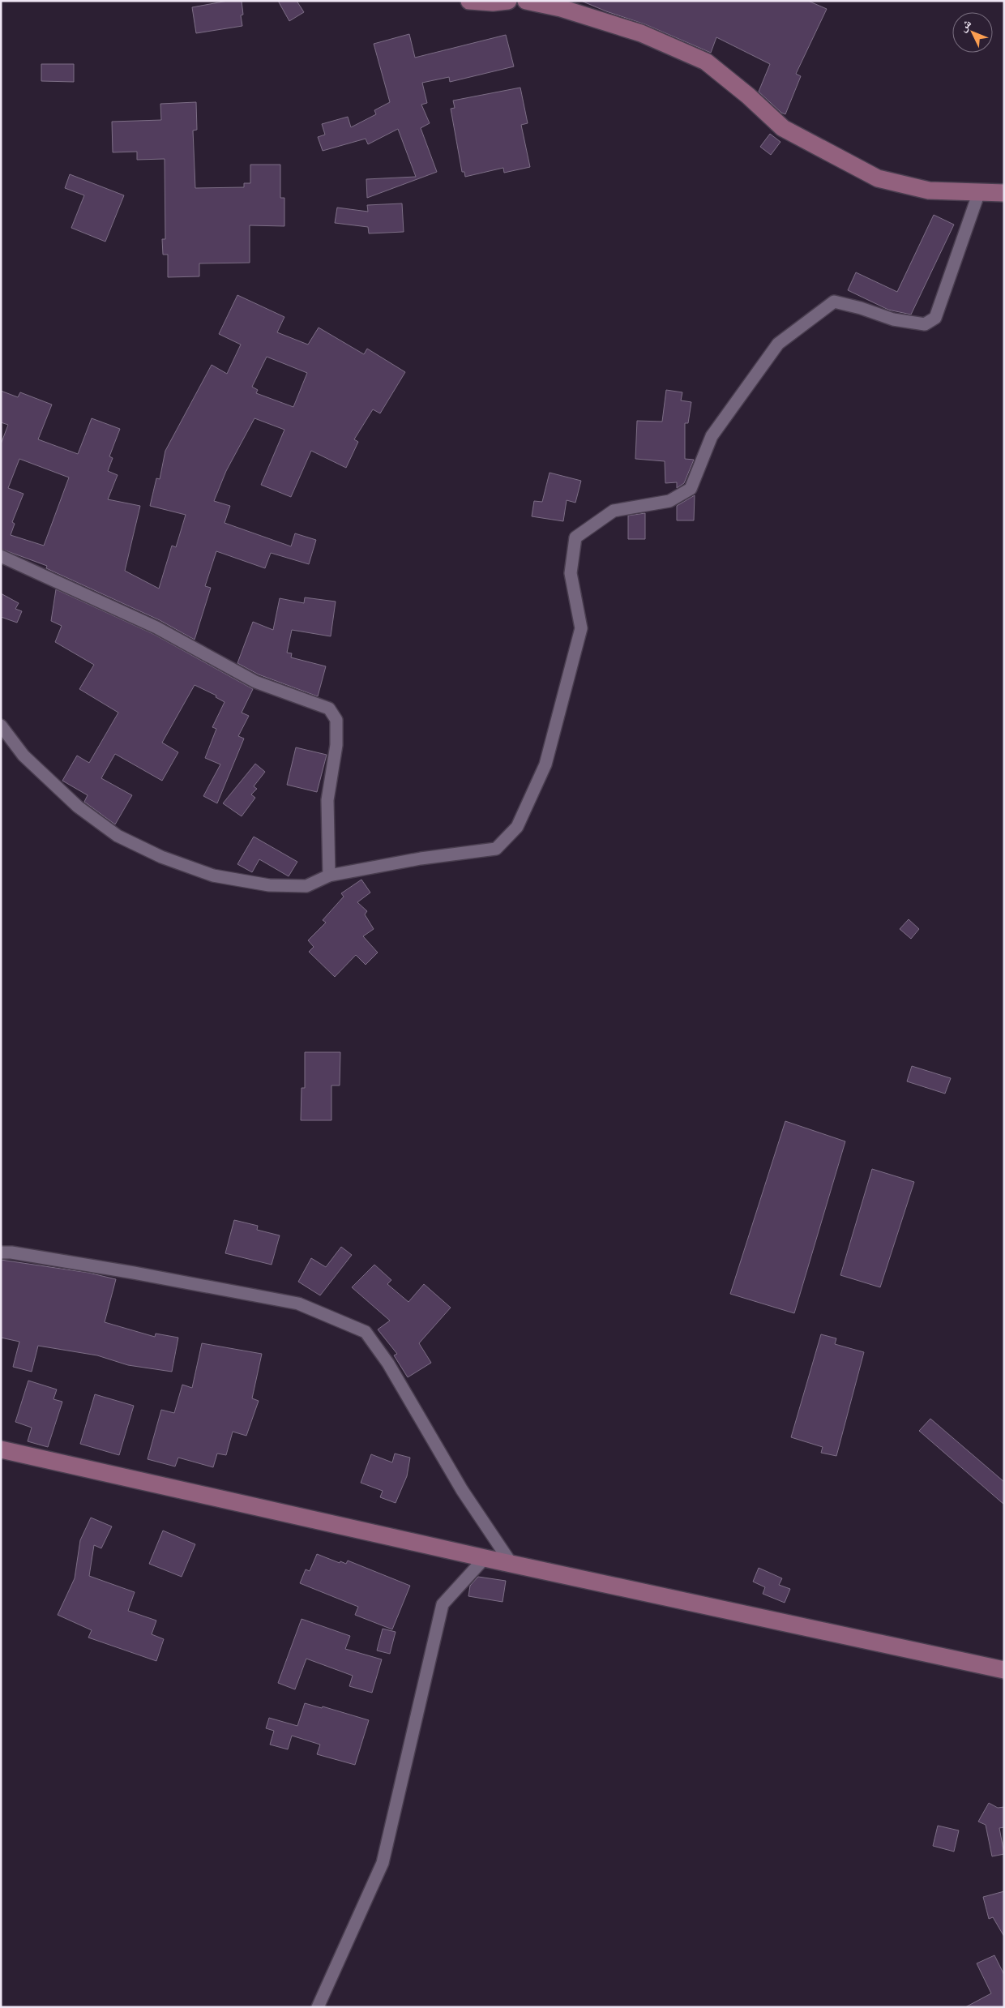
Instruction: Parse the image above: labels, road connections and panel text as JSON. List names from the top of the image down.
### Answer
{
  "north": "top left"
}
